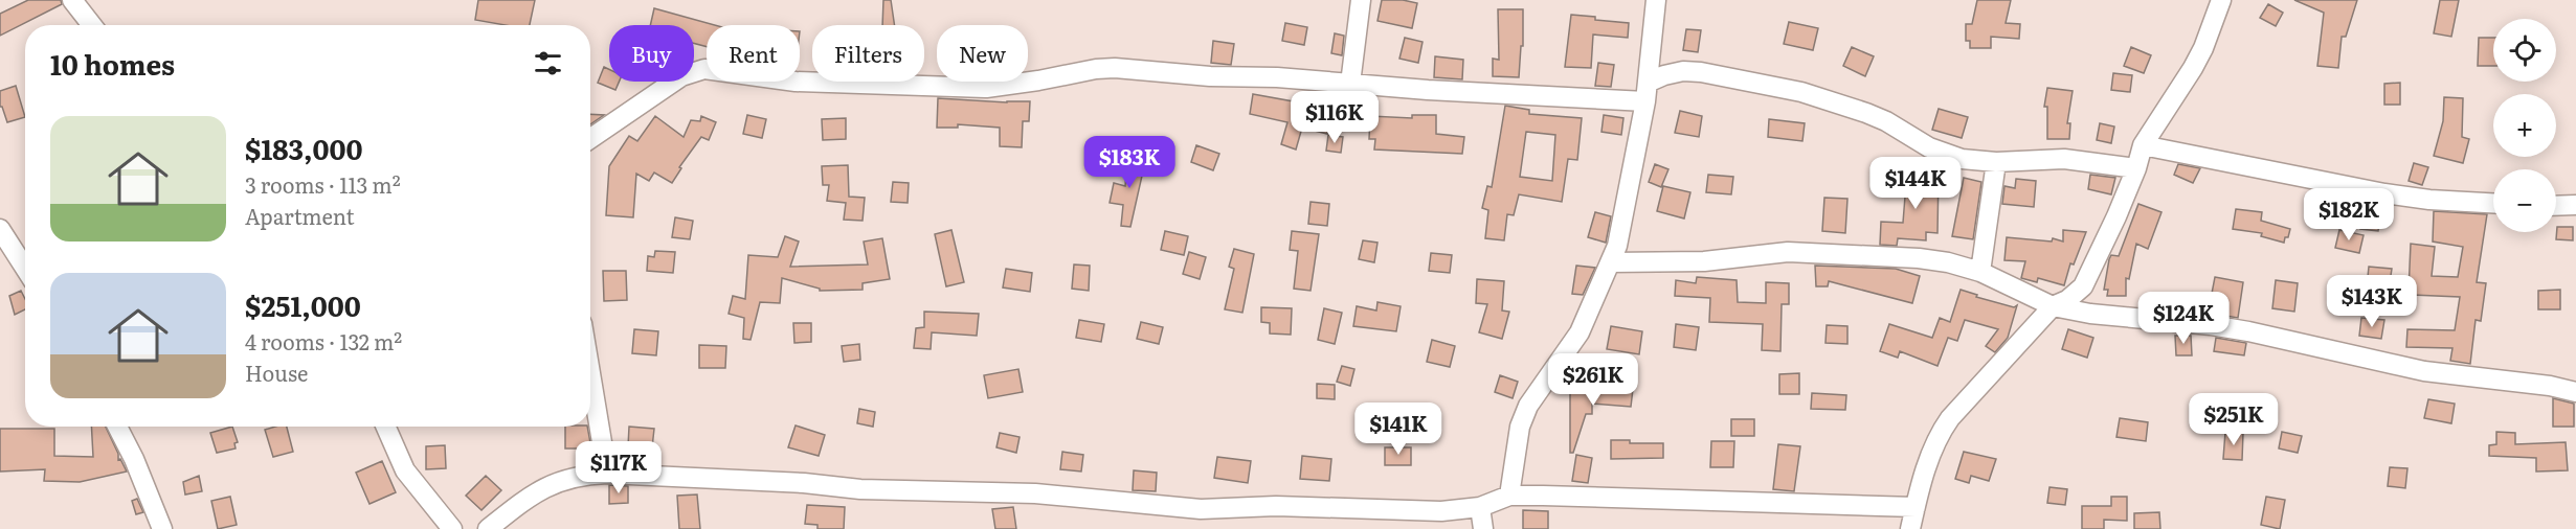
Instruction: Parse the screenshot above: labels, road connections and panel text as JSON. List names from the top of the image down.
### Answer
{
  "page": {
    "map_buttons": ["+", "−"],
    "chip": [
      "Buy",
      "Rent",
      "Filters",
      "New"
    ],
    "heading": "10 homes",
    "price": [
      "$116K",
      "$183K",
      "$144K",
      "$182K",
      "$143K",
      "$124K",
      "$261K",
      "$251K",
      "$141K",
      "$117K"
    ],
    "list": [
      {
        "name": "$183,000",
        "note": "3 rooms · 113 m² · Apartment"
      },
      {
        "name": "$251,000",
        "note": "4 rooms · 132 m² · House"
      }
    ]
  }
}
